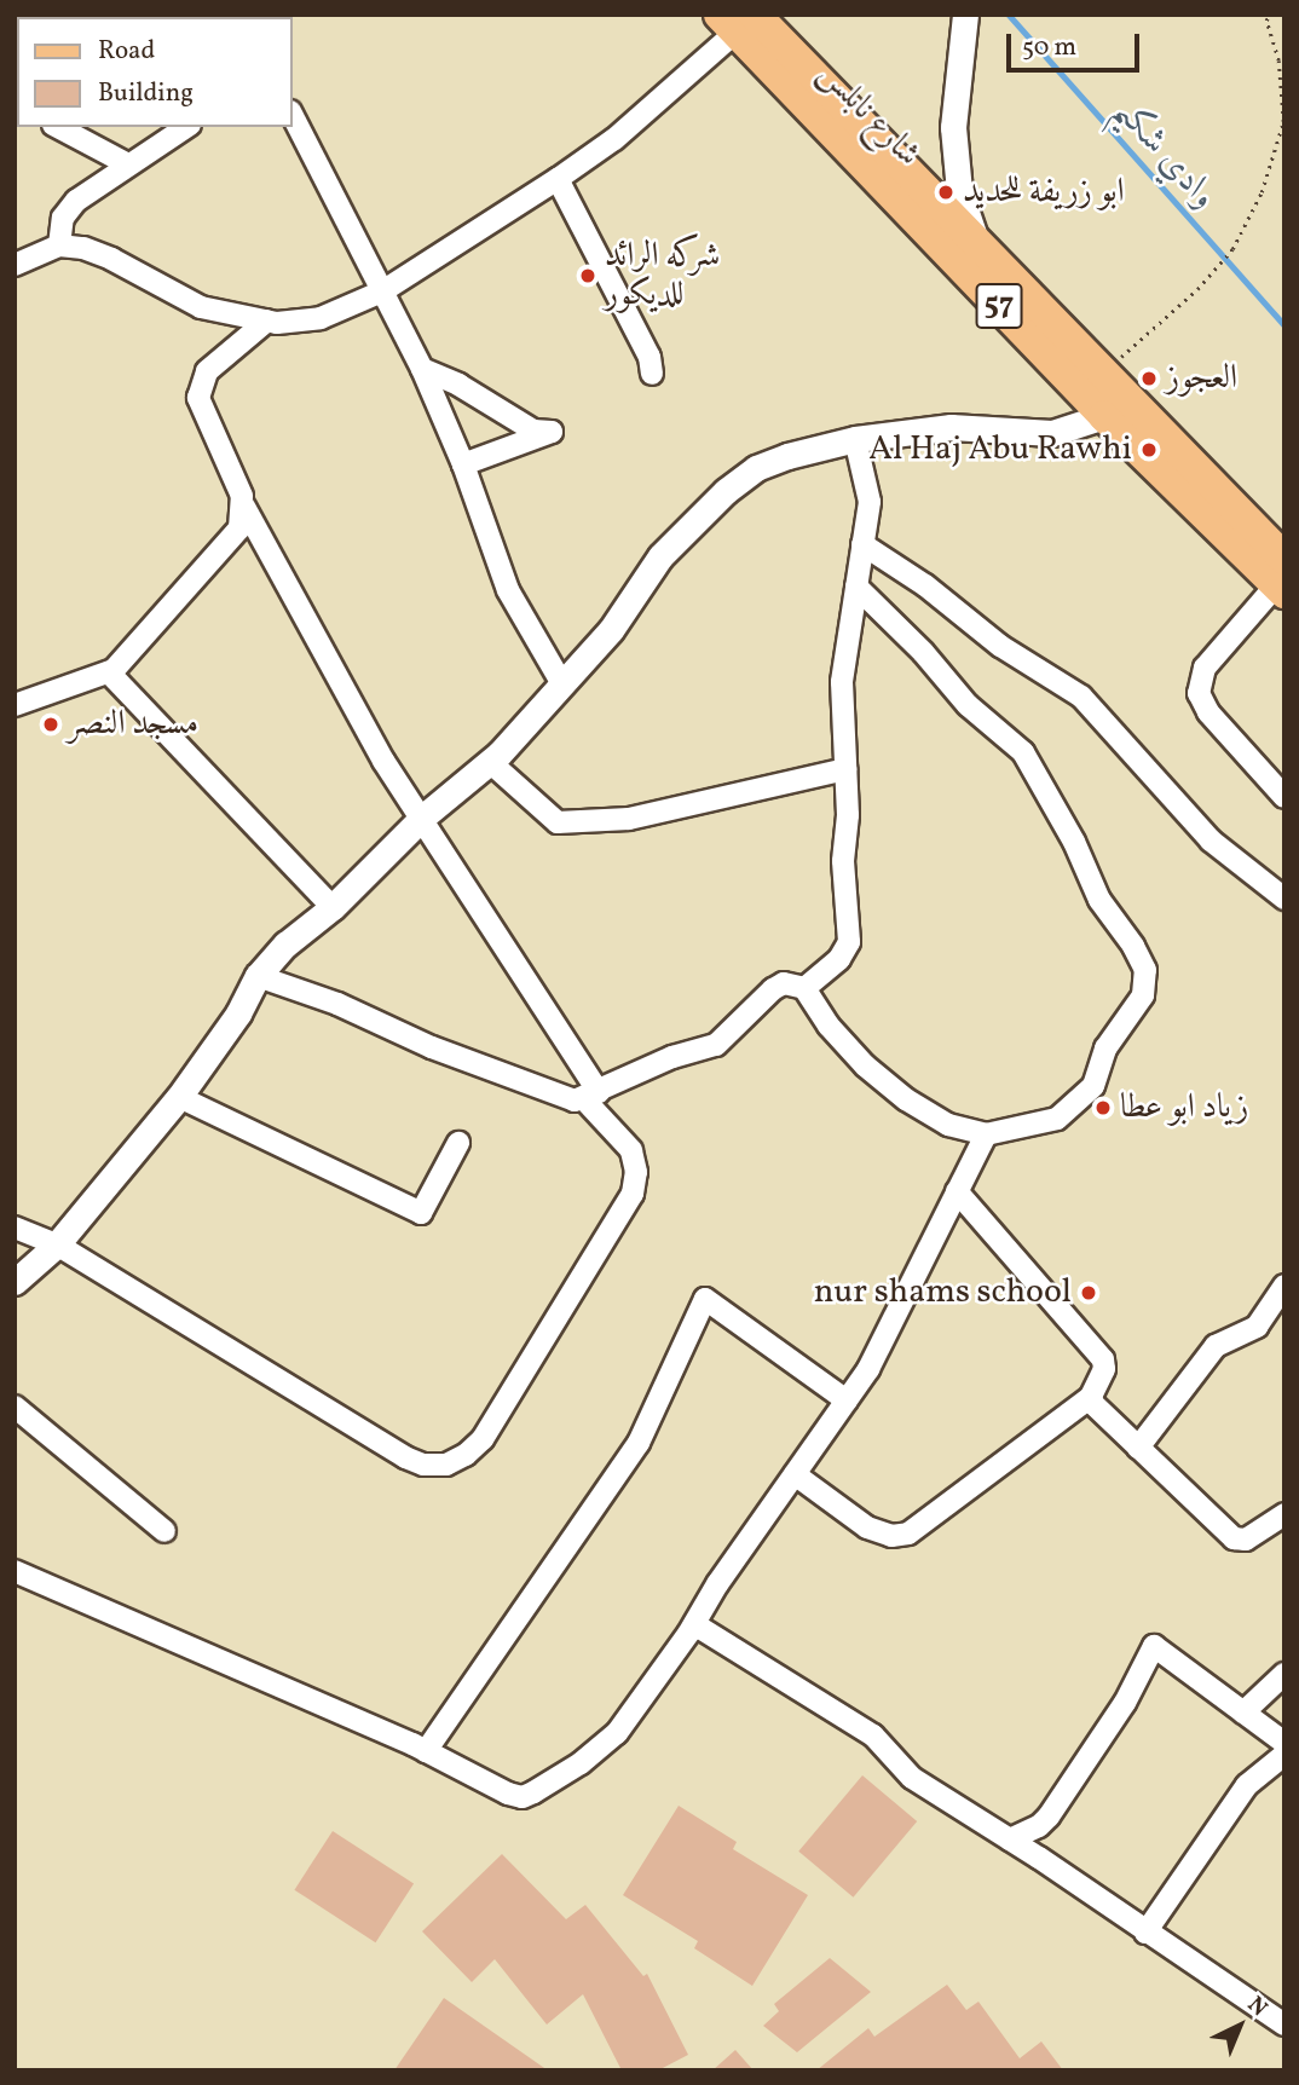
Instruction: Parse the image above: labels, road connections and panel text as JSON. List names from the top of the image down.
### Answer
{
  "streets": {
    "main road": ["شارع نابلس", "57"]
  },
  "water": ["وادي شكيم"],
  "places": [
    "ابو زريفة للحديد",
    "شركه الرائد للديكور",
    "العجوز",
    "Al Haj Abu Rawhi",
    "مسجد النصر",
    "زياد ابو عطا",
    "nur shams school"
  ],
  "legend": ["Road", "Building"],
  "scale_bar": "50 m",
  "north": "top right"
}
